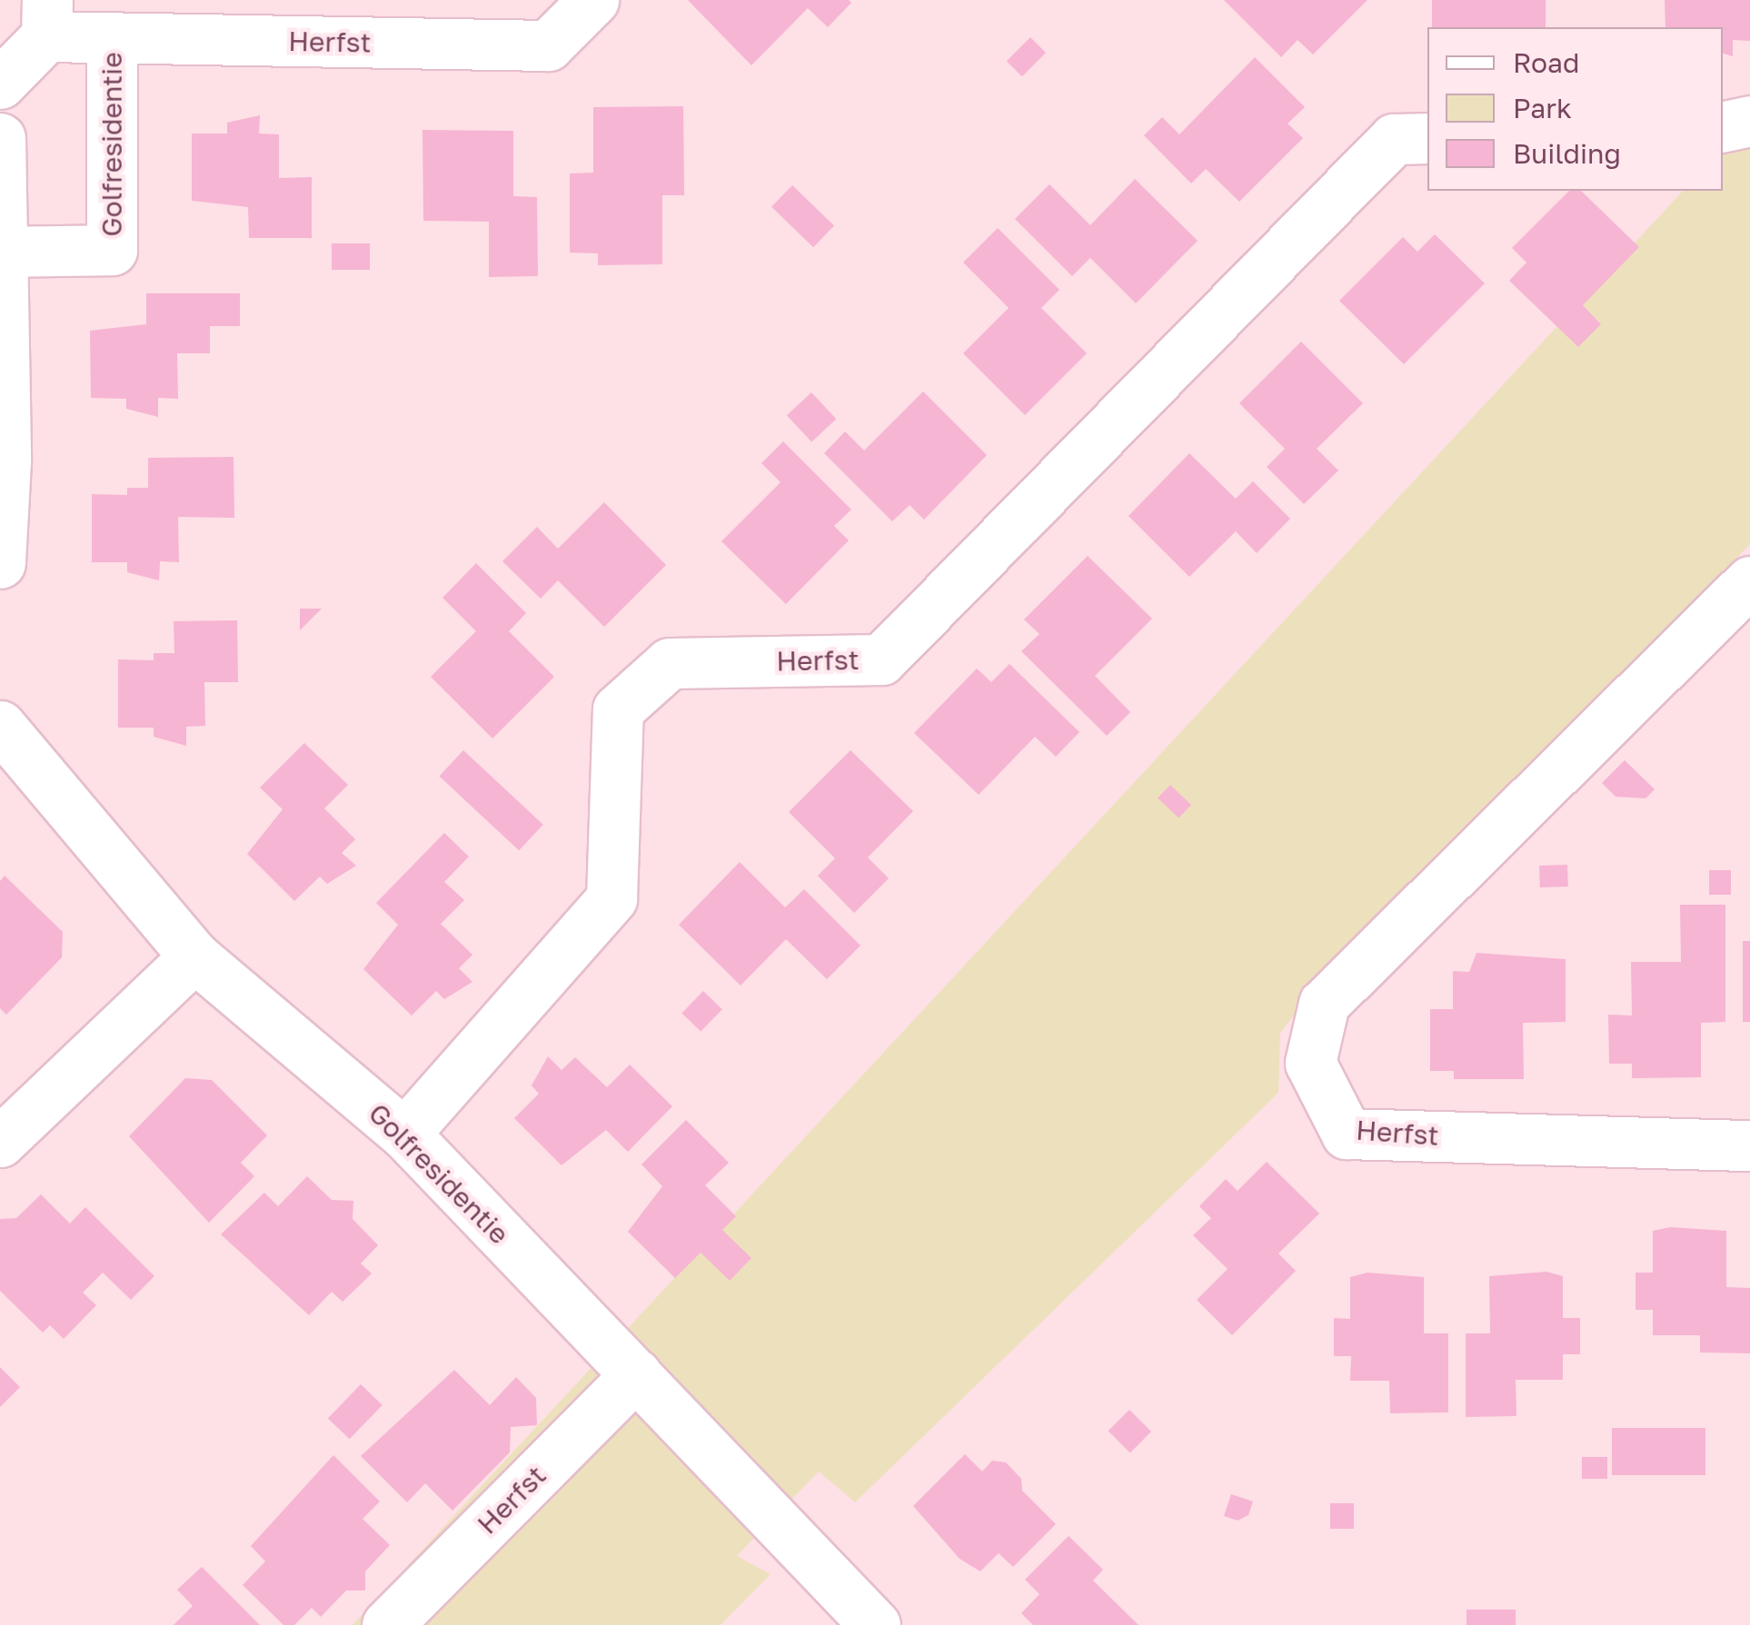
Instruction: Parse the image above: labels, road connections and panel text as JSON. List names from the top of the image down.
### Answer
{
  "streets": {
    "street": ["Herfst", "Golfresidentie"]
  },
  "crossings": [
    ["Herfst", "Golfresidentie"]
  ],
  "legend": ["Road", "Park", "Building"]
}
